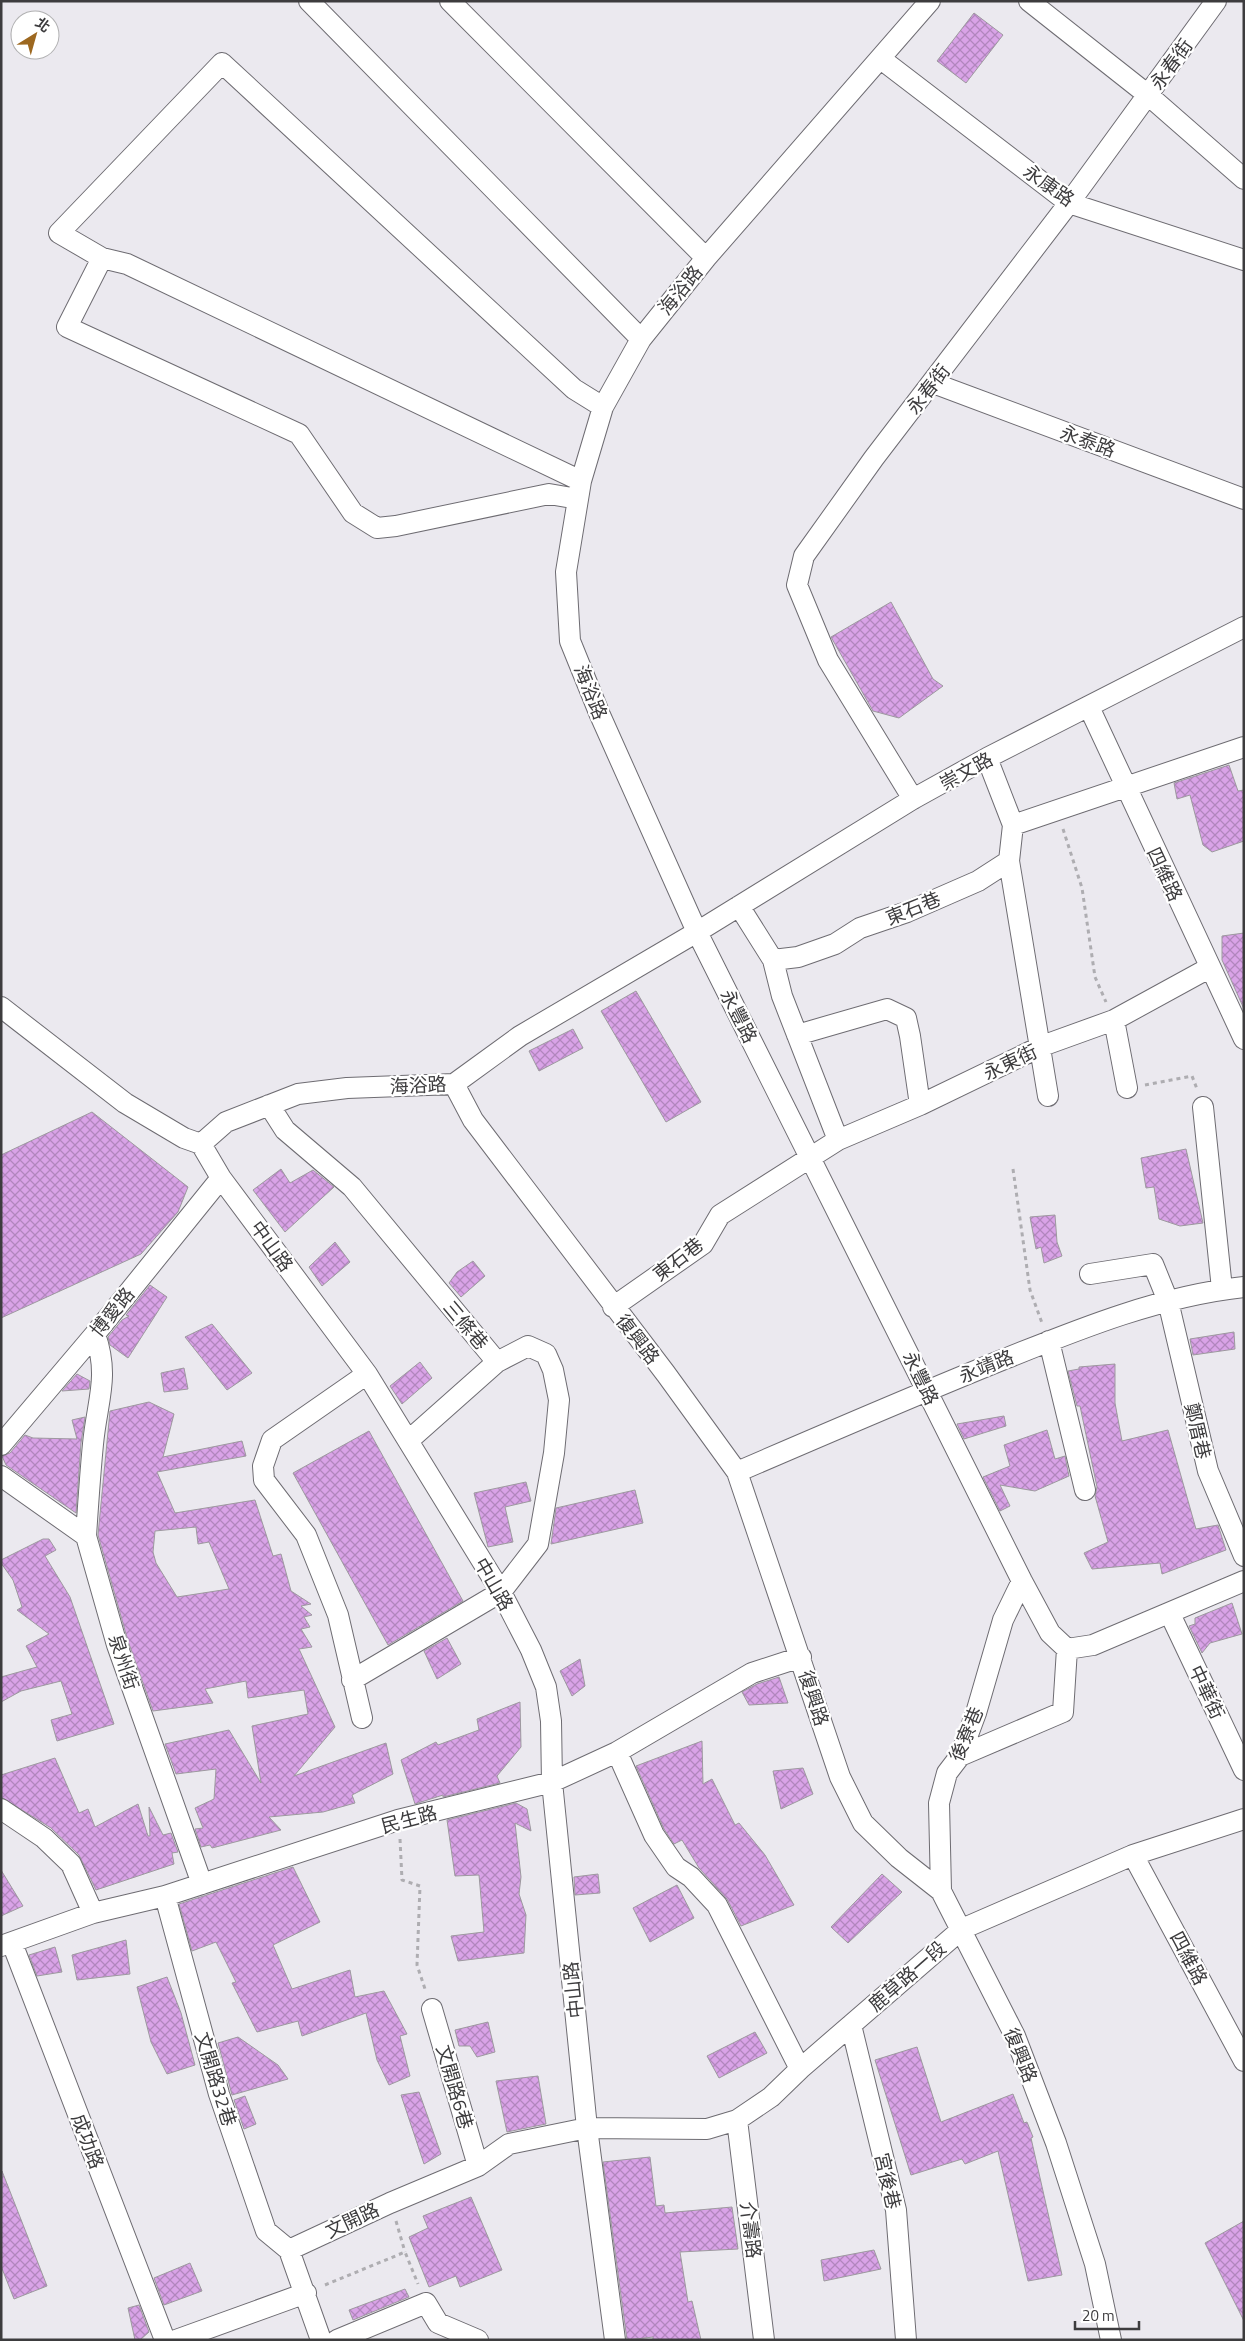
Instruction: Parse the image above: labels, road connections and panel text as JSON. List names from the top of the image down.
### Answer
{
  "streets": {
    "street": [
      "永春街",
      "永康路",
      "海浴路",
      "永泰路",
      "崇文路",
      "四維路",
      "東石巷",
      "永豐路",
      "永東街",
      "中山路",
      "博愛路",
      "三條巷",
      "復興路",
      "永靖路",
      "鄭厝巷",
      "泉州街",
      "中華街",
      "後寮巷",
      "民生路",
      "鹿草路一段",
      "文開路32巷",
      "文開路6巷",
      "成功路",
      "宮後巷",
      "文開路",
      "介壽路"
    ]
  },
  "crossings": [
    ["永春街", "永康路"],
    ["永春街", "永泰路"],
    ["永春街", "崇文路"],
    ["永康路", "海浴路"],
    ["海浴路", "崇文路"],
    ["海浴路", "永豐路"],
    ["海浴路", "中山路"],
    ["海浴路", "三條巷"],
    ["海浴路", "復興路"],
    ["崇文路", "四維路"],
    ["崇文路", "永豐路"],
    ["四維路", "永東街"],
    ["四維路", "鹿草路一段"],
    ["東石巷", "永豐路"],
    ["東石巷", "永東街"],
    ["東石巷", "復興路"],
    ["永豐路", "永東街"],
    ["永豐路", "永靖路"],
    ["永豐路", "後寮巷"],
    ["中山路", "博愛路"],
    ["中山路", "三條巷"],
    ["中山路", "民生路"],
    ["中山路", "鹿草路一段"],
    ["中山路", "文開路"],
    ["復興路", "永靖路"],
    ["復興路", "後寮巷"],
    ["復興路", "民生路"],
    ["復興路", "鹿草路一段"],
    ["永靖路", "鄭厝巷"],
    ["泉州街", "民生路"],
    ["民生路", "文開路32巷"],
    ["民生路", "成功路"],
    ["鹿草路一段", "宮後巷"],
    ["鹿草路一段", "文開路"],
    ["鹿草路一段", "介壽路"],
    ["文開路32巷", "文開路"],
    ["文開路6巷", "文開路"]
  ],
  "scale_bar": "20 m",
  "north": "top right"
}
